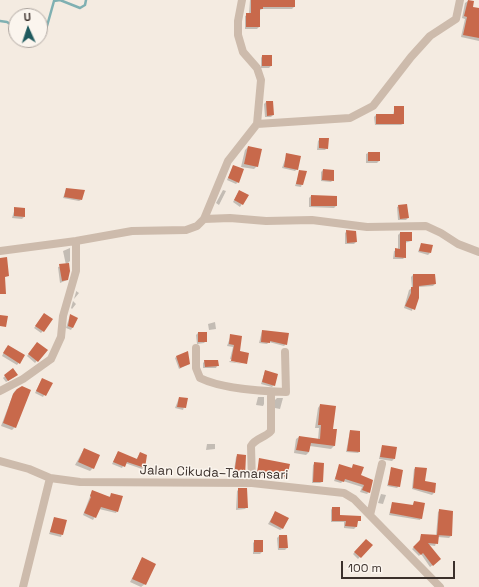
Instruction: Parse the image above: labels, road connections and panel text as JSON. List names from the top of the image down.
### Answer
{
  "streets": {
    "street": ["Jalan Cikuda–Tamansari"]
  },
  "scale_bar": "100 m",
  "north": "top"
}
